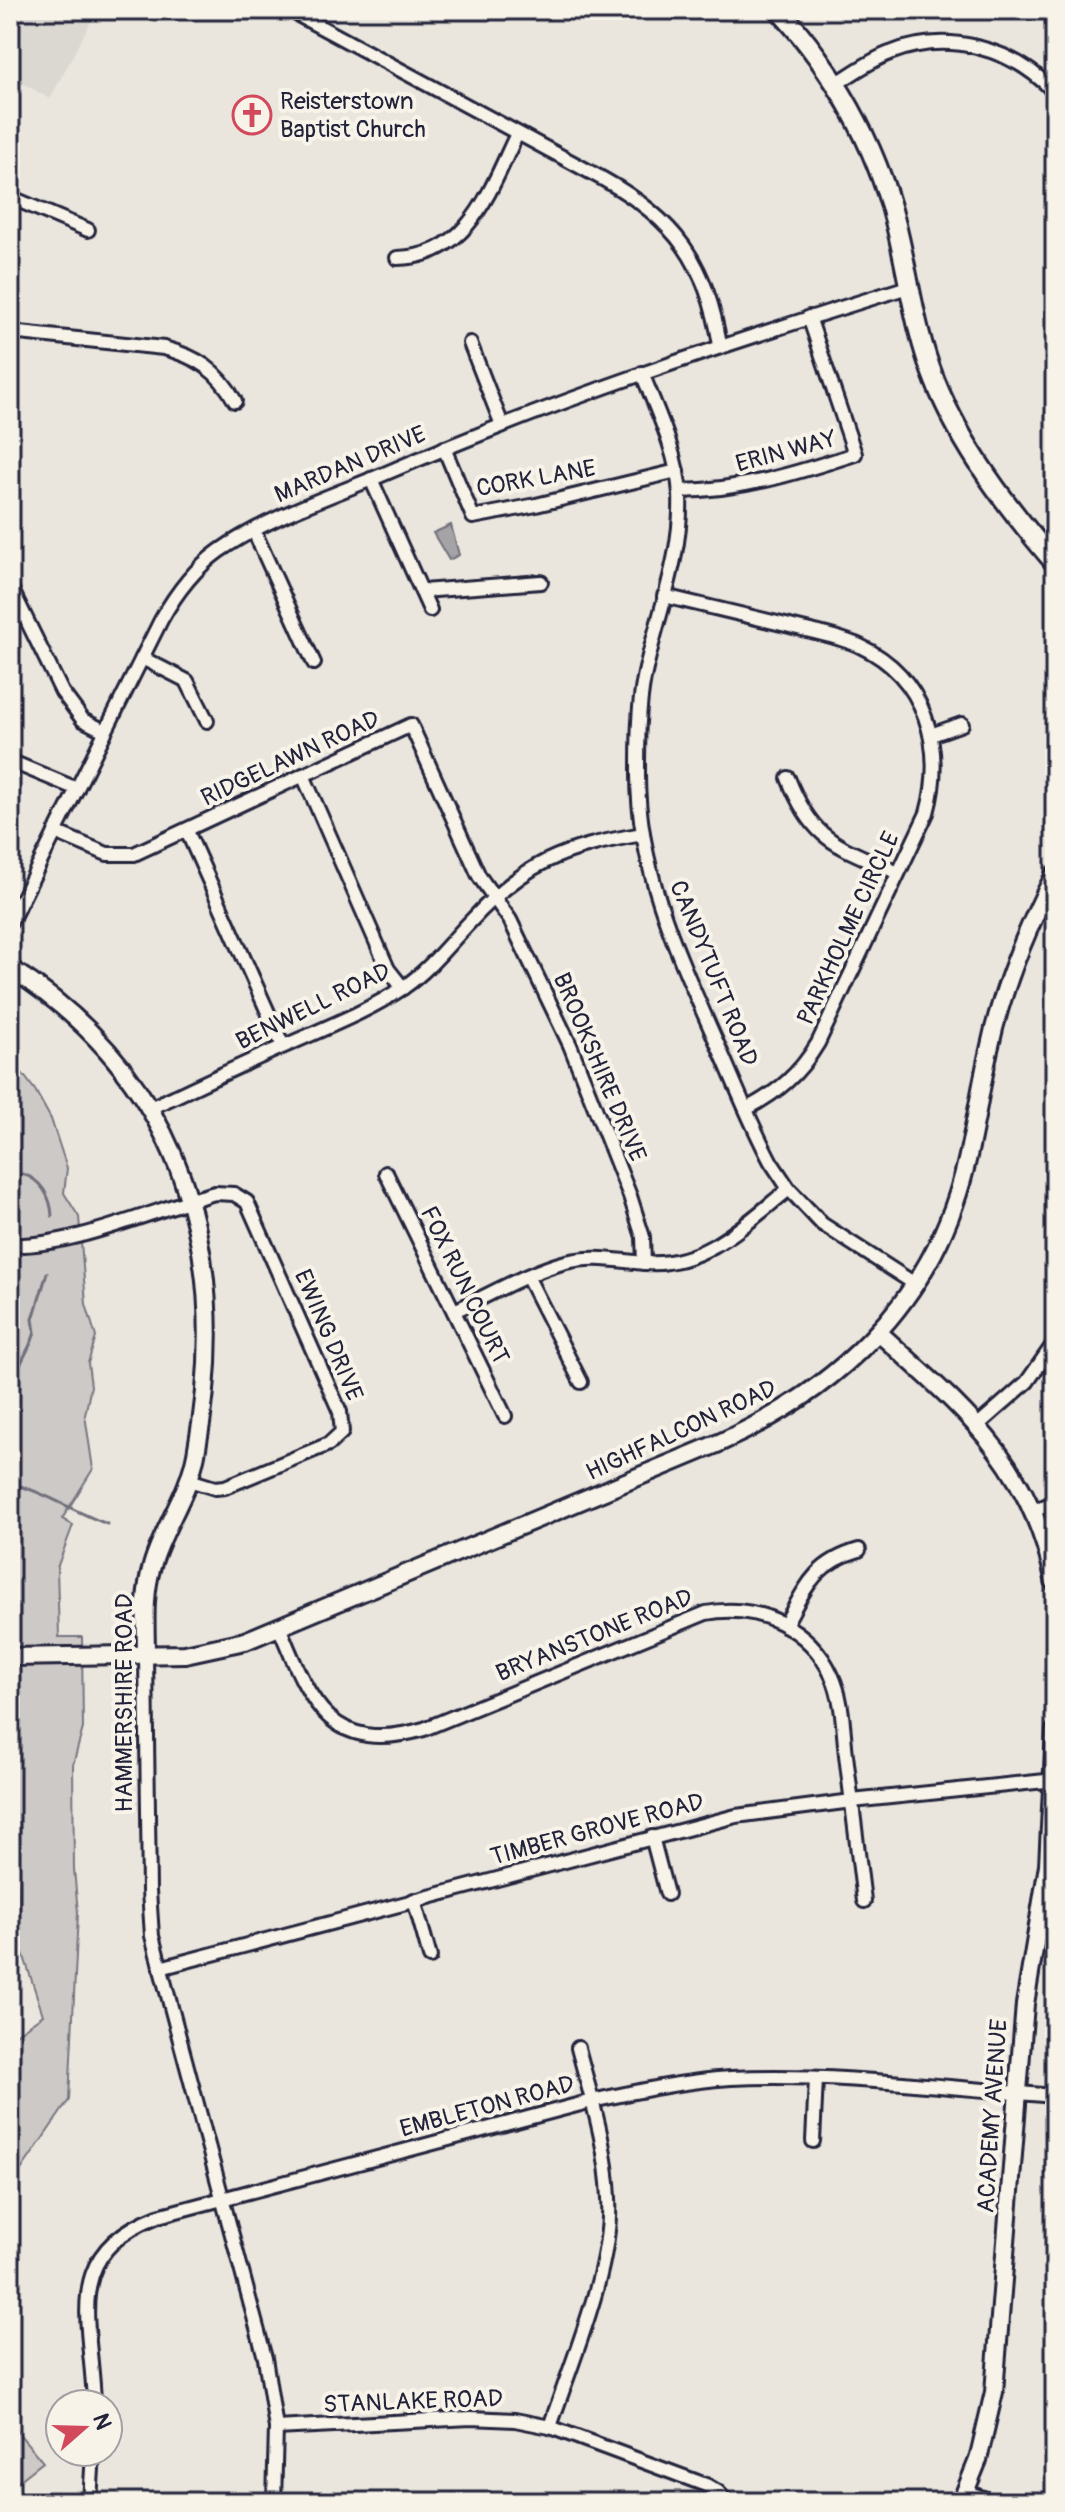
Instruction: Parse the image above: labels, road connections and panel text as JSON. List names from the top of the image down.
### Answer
{
  "streets": {
    "street": [
      "ERIN WAY",
      "MARDAN DRIVE",
      "CORK LANE",
      "RIDGELAWN ROAD",
      "PARKHOLME CIRCLE",
      "CANDYTUFT ROAD",
      "BENWELL ROAD",
      "BROOKSHIRE DRIVE",
      "FOX RUN COURT",
      "EWING DRIVE",
      "HIGHFALCON ROAD",
      "BRYANSTONE ROAD",
      "HAMMERSHIRE ROAD",
      "TIMBER GROVE ROAD",
      "EMBLETON ROAD",
      "ACADEMY AVENUE",
      "STANLAKE ROAD"
    ]
  },
  "crossings": [
    ["ERIN WAY", "MARDAN DRIVE"],
    ["ERIN WAY", "CANDYTUFT ROAD"],
    ["MARDAN DRIVE", "CORK LANE"],
    ["MARDAN DRIVE", "RIDGELAWN ROAD"],
    ["MARDAN DRIVE", "CANDYTUFT ROAD"],
    ["CORK LANE", "CANDYTUFT ROAD"],
    ["RIDGELAWN ROAD", "BENWELL ROAD"],
    ["RIDGELAWN ROAD", "BROOKSHIRE DRIVE"],
    ["PARKHOLME CIRCLE", "CANDYTUFT ROAD"],
    ["CANDYTUFT ROAD", "BENWELL ROAD"],
    ["CANDYTUFT ROAD", "HIGHFALCON ROAD"],
    ["BENWELL ROAD", "BROOKSHIRE DRIVE"],
    ["BENWELL ROAD", "HAMMERSHIRE ROAD"],
    ["EWING DRIVE", "HAMMERSHIRE ROAD"],
    ["HIGHFALCON ROAD", "BRYANSTONE ROAD"],
    ["HIGHFALCON ROAD", "HAMMERSHIRE ROAD"],
    ["BRYANSTONE ROAD", "TIMBER GROVE ROAD"],
    ["HAMMERSHIRE ROAD", "TIMBER GROVE ROAD"],
    ["HAMMERSHIRE ROAD", "EMBLETON ROAD"],
    ["HAMMERSHIRE ROAD", "STANLAKE ROAD"],
    ["TIMBER GROVE ROAD", "ACADEMY AVENUE"],
    ["EMBLETON ROAD", "ACADEMY AVENUE"]
  ],
  "places": {
    "church": ["Reisterstown Baptist Church"]
  },
  "north": "right"
}
